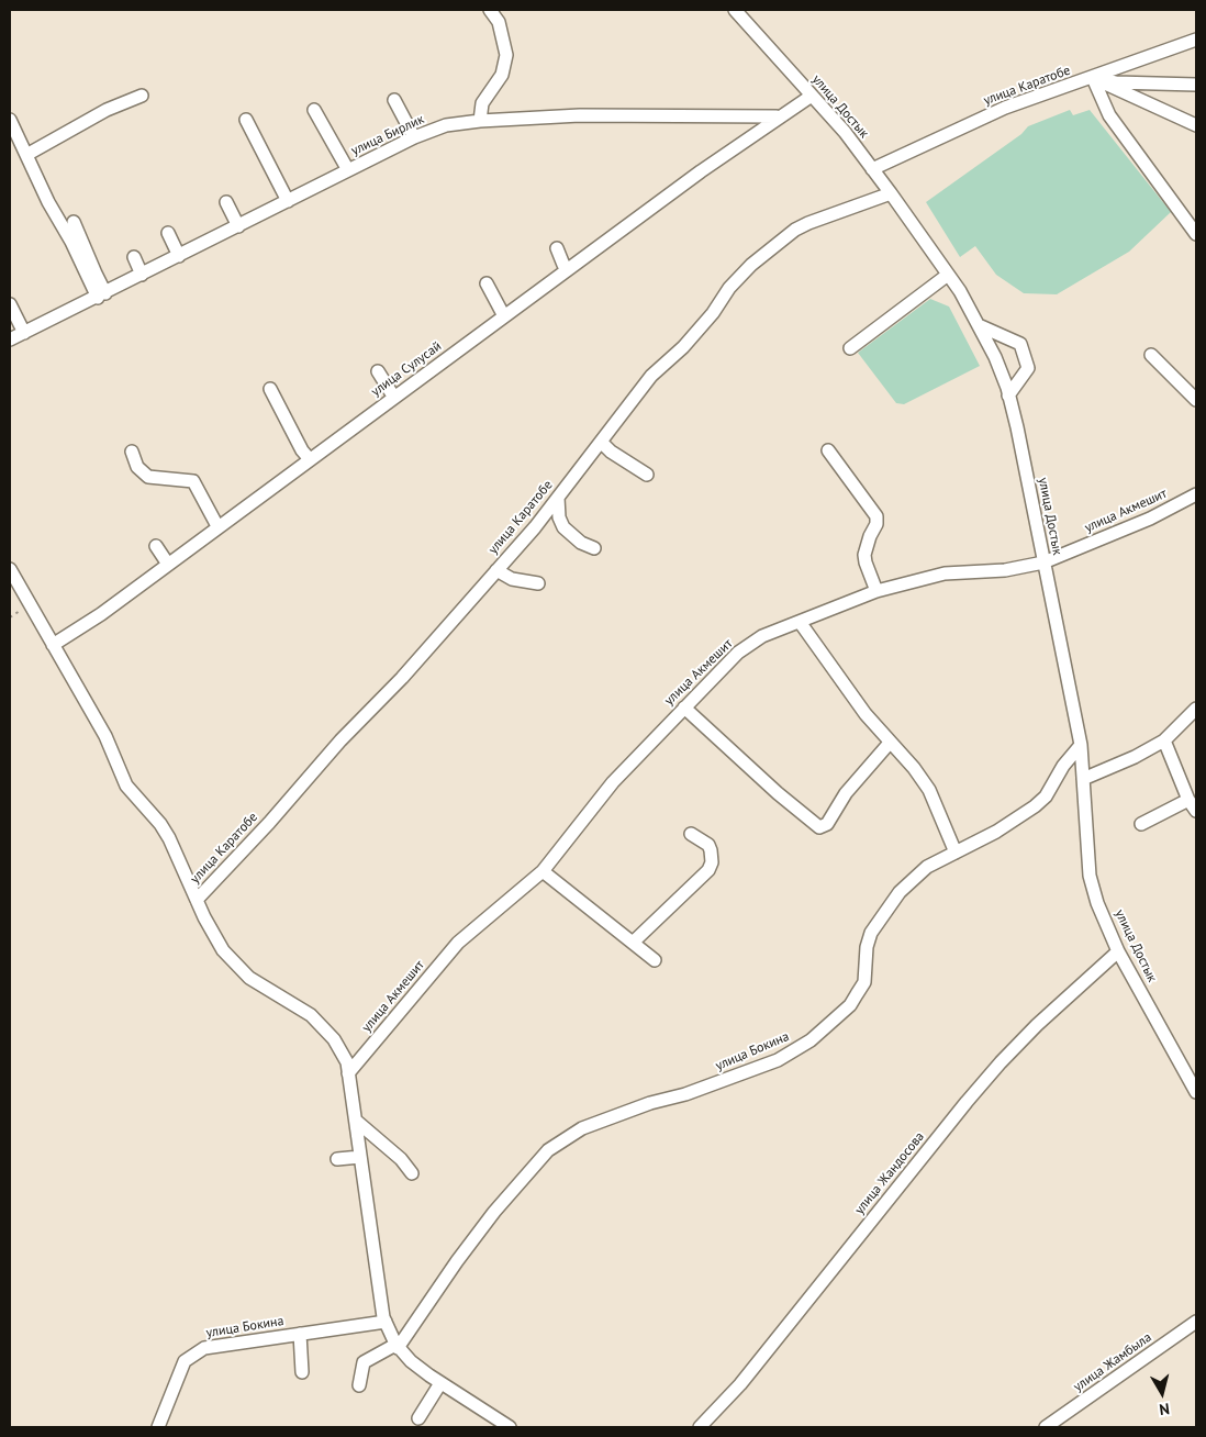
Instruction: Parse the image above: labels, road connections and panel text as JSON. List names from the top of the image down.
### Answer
{
  "streets": {
    "street": [
      "улица Каратобе",
      "улица Достык",
      "улица Бирлик",
      "улица Сулусай",
      "улица Акмешит",
      "улица Бокина",
      "улица Жандосова",
      "улица Жамбыла"
    ]
  },
  "crossings": [
    ["улица Каратобе", "улица Достык"],
    ["улица Достык", "улица Акмешит"],
    ["улица Достык", "улица Бокина"],
    ["улица Достык", "улица Жандосова"],
    ["улица Бирлик", "улица Сулусай"]
  ],
  "north": "bottom"
}
